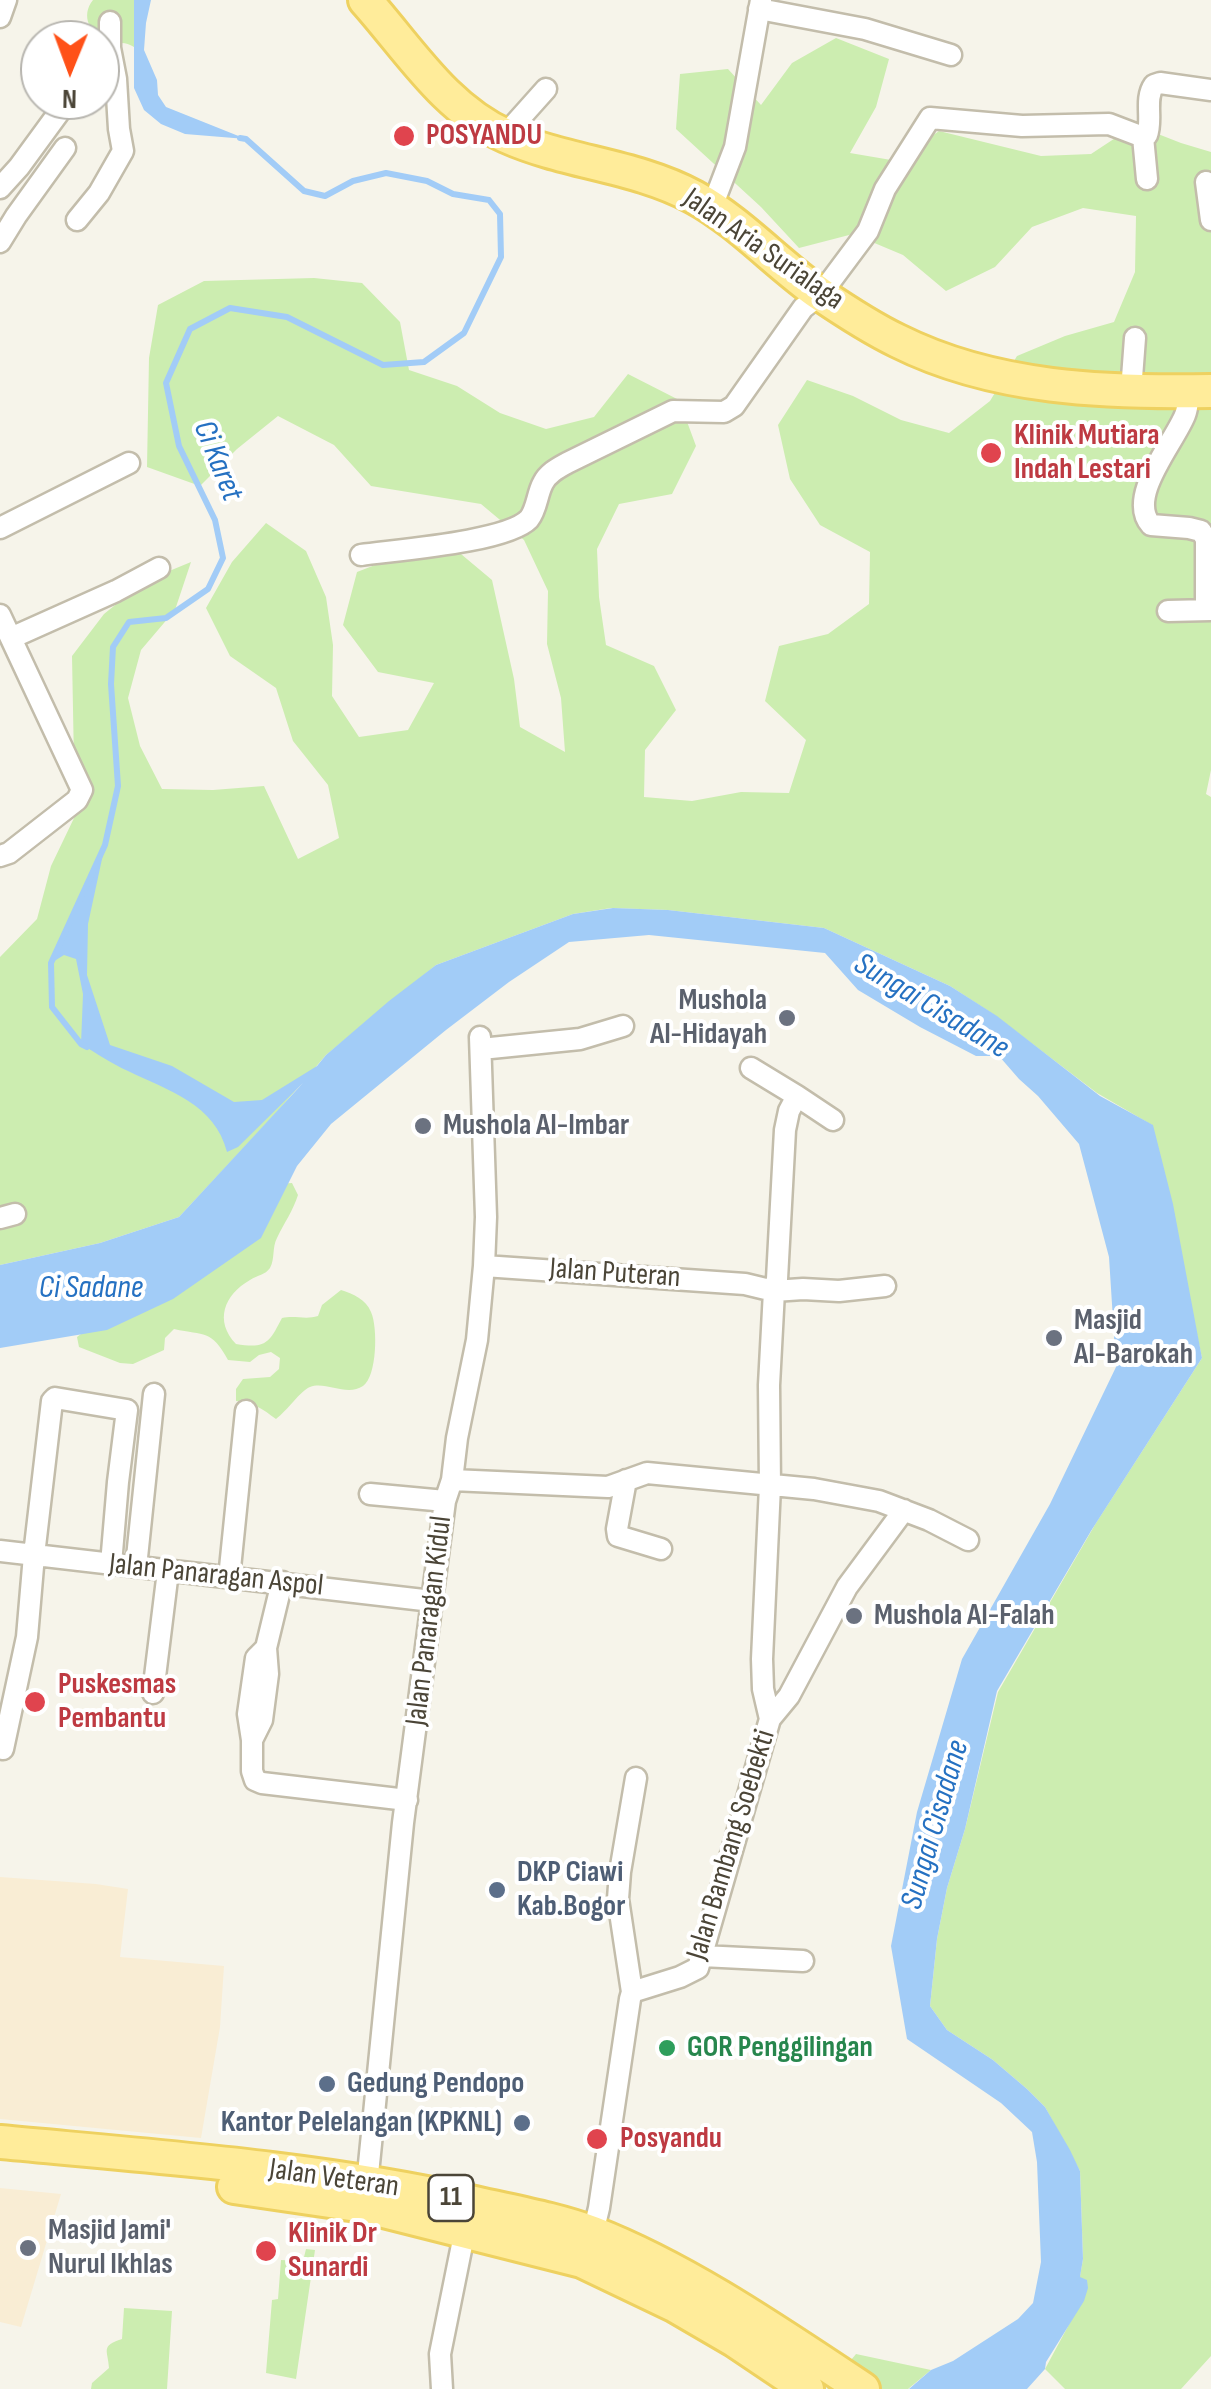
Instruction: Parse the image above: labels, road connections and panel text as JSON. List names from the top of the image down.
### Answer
{
  "streets": {
    "main road": ["Jalan Aria Surialaga", "Jalan Veteran", "11"],
    "street": [
      "Jalan Puteran",
      "Jalan Panaragan Aspol",
      "Jalan Panaragan Kidul",
      "Jalan Bambang Soebekti"
    ]
  },
  "crossings": [
    ["Jalan Puteran", "Jalan Panaragan Kidul"],
    ["Jalan Panaragan Aspol", "Jalan Panaragan Kidul"],
    ["Jalan Panaragan Kidul", "Jalan Veteran"]
  ],
  "water": ["Ci Karet", "Sungai Cisadane", "Ci Sadane"],
  "places": [
    "POSYANDU",
    "Klinik Mutiara Indah Lestari",
    "Mushola Al-Hidayah",
    "Mushola Al-Imbar",
    "Masjid Al-Barokah",
    "Mushola Al-Falah",
    "Puskesmas Pembantu",
    "DKP Ciawi Kab.Bogor",
    "GOR Penggilingan",
    "Gedung Pendopo",
    "Kantor Pelelangan (KPKNL)",
    "Posyandu",
    "Masjid Jami' Nurul Ikhlas",
    "Klinik Dr Sunardi"
  ],
  "north": "bottom"
}
